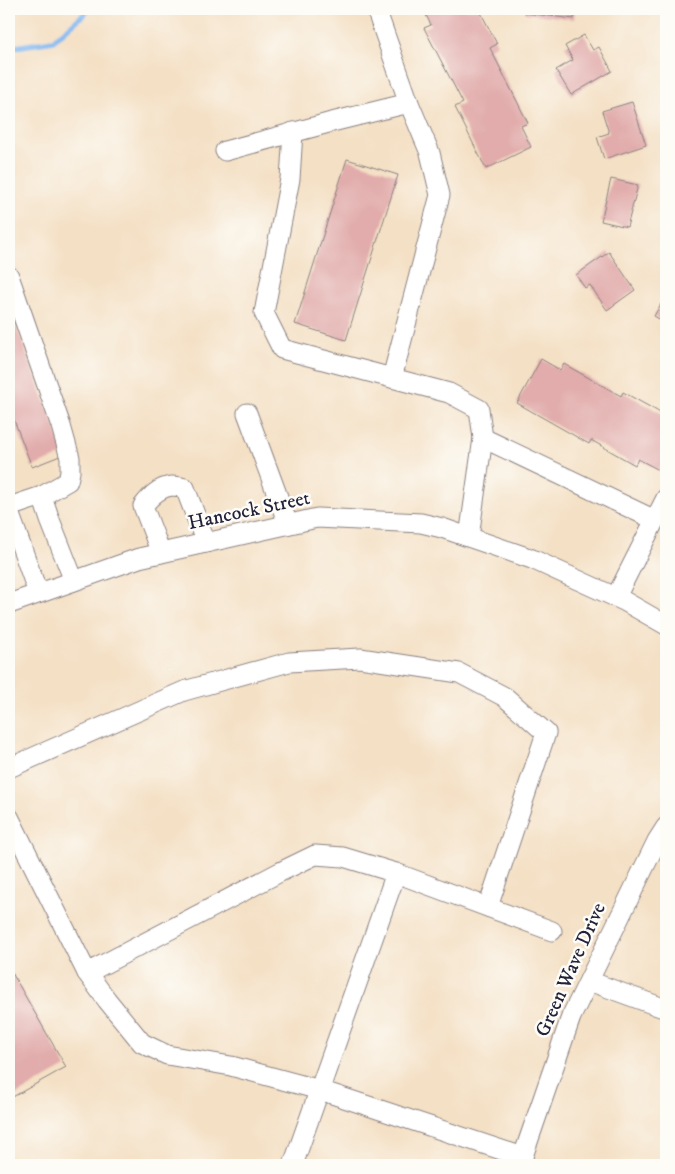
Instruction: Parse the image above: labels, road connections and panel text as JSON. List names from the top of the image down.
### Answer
{
  "streets": {
    "street": ["Hancock Street", "Green Wave Drive"]
  }
}
